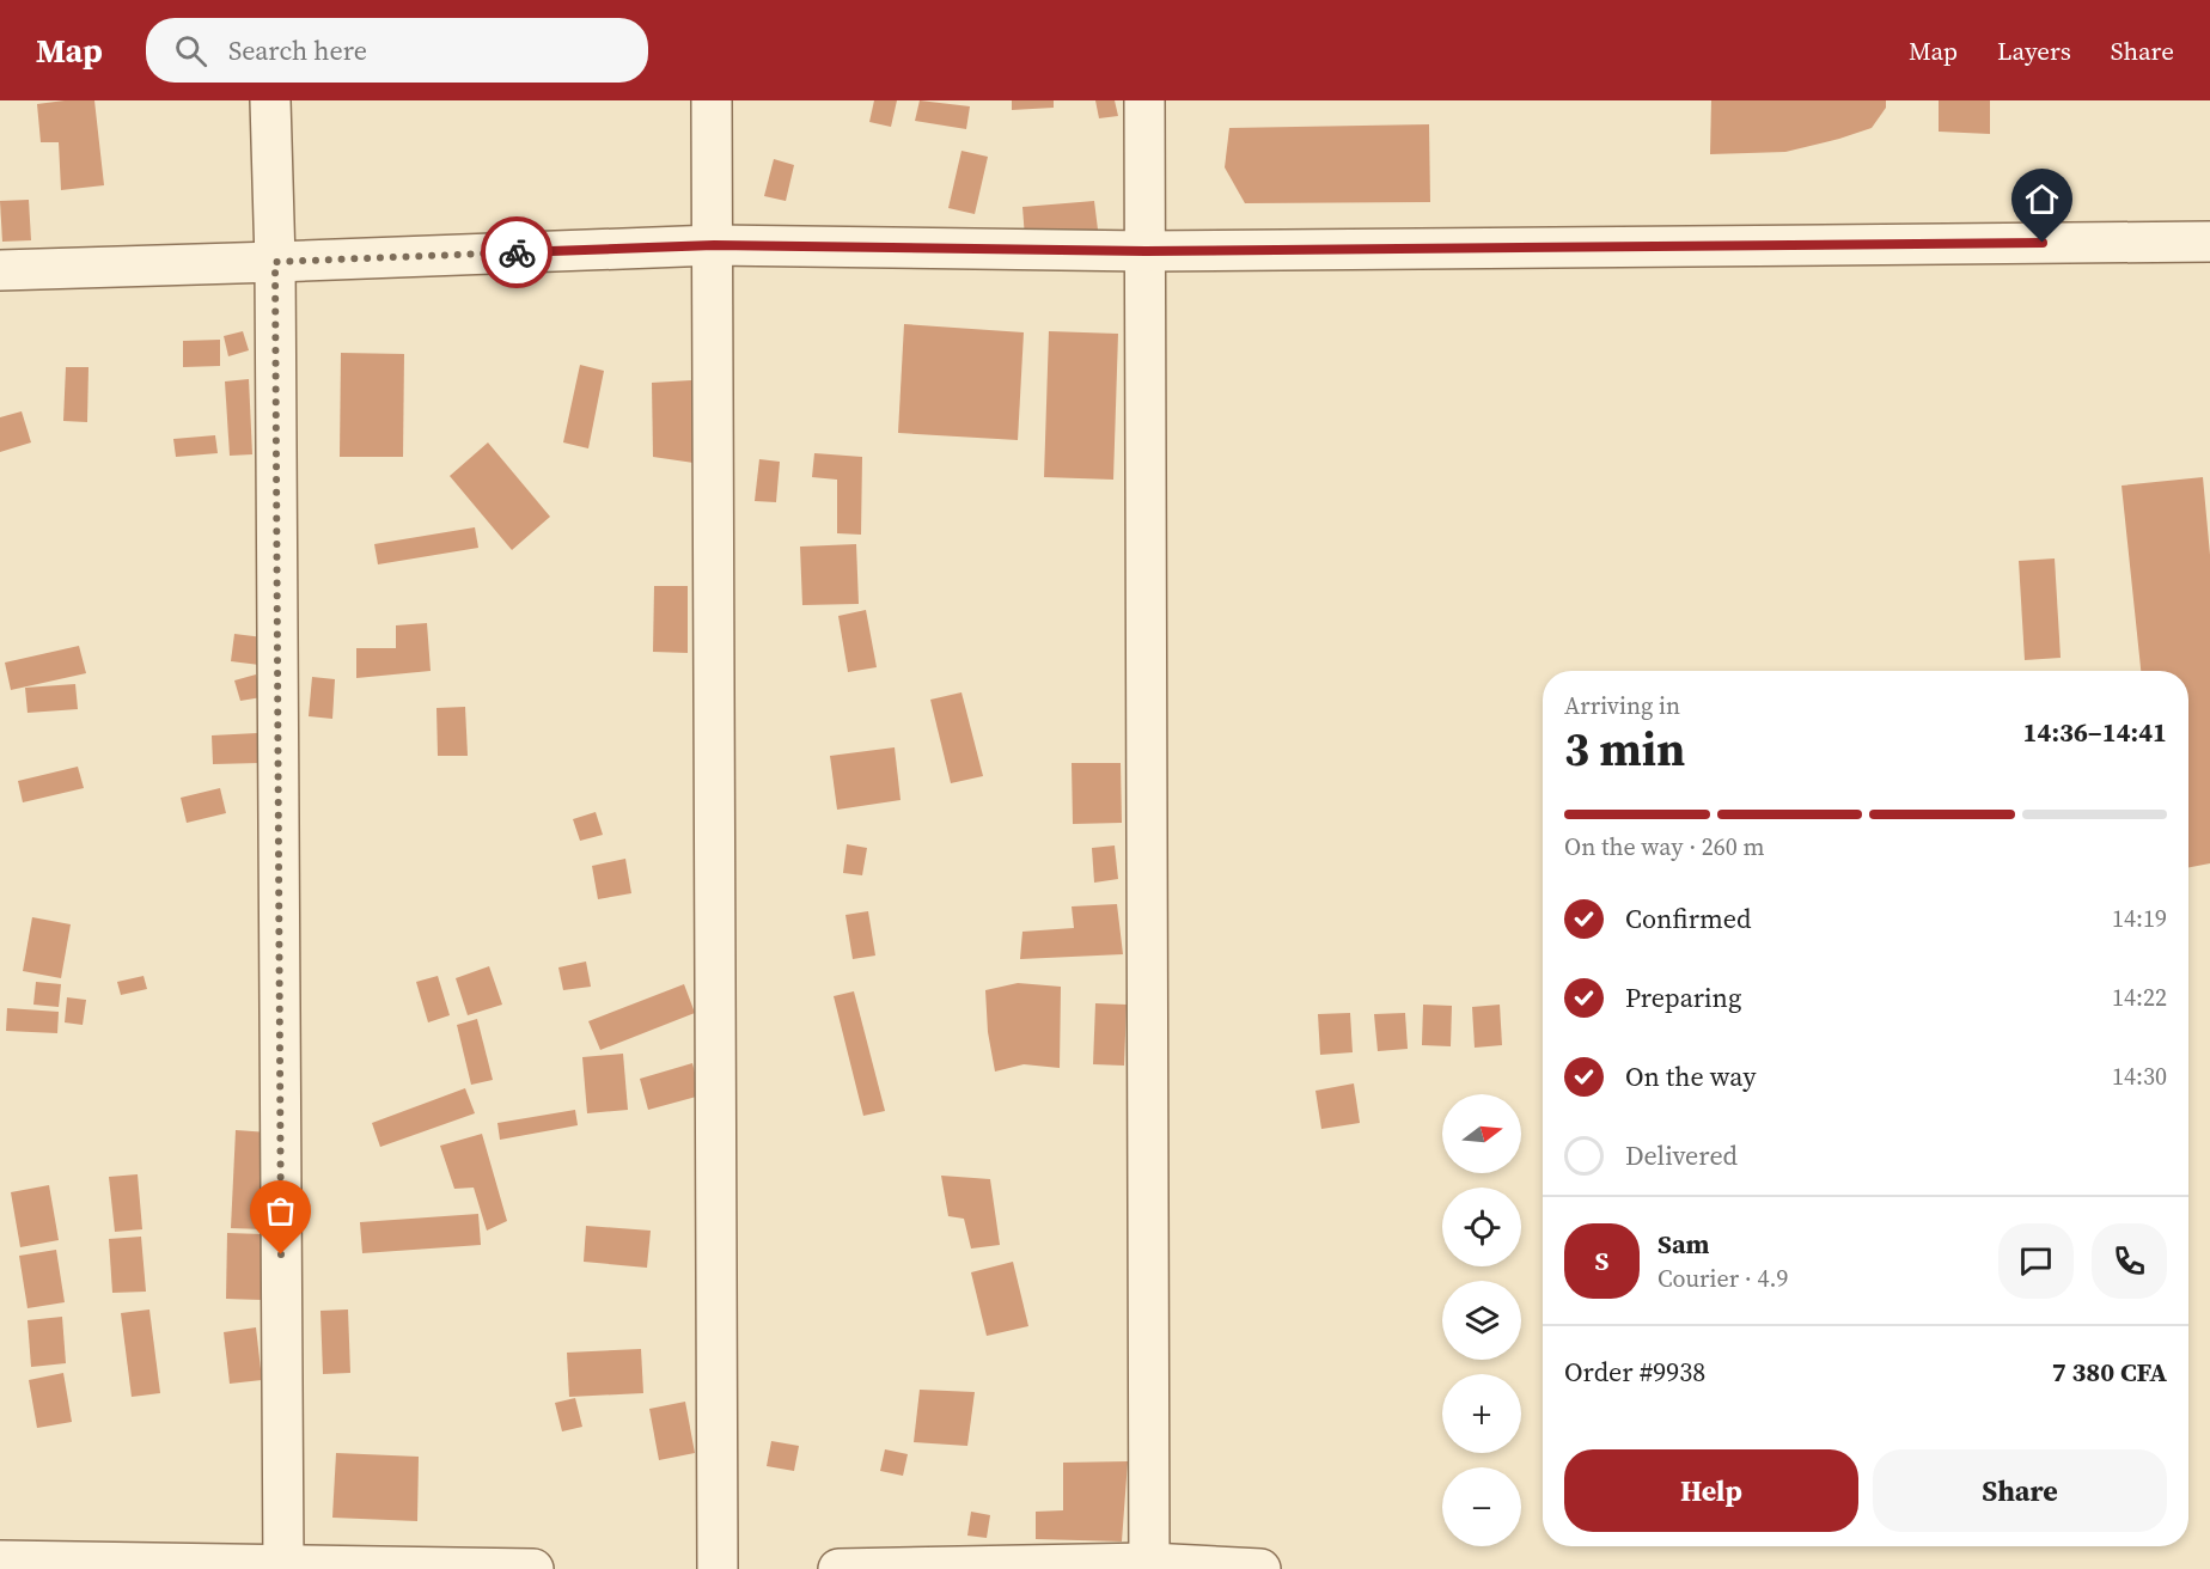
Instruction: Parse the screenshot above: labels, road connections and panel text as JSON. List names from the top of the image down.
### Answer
{
  "north": "right",
  "page": {
    "header": "Map",
    "search": "Search here",
    "nav": ["Map", "Layers", "Share"],
    "heading": ["3 min", "Arriving in", "14:36–14:41"],
    "panel": [
      "Sam",
      "Courier · 4.9",
      "Order #9938",
      "7 380 CFA"
    ],
    "bar": "On the way · 260 m",
    "list": [
      ["Confirmed", "14:19"],
      ["Preparing", "14:22"],
      ["On the way", "14:30"],
      "Delivered"
    ],
    "map_buttons": ["+", "−"],
    "round": "S",
    "buttons": ["Help", "Share"]
  }
}
